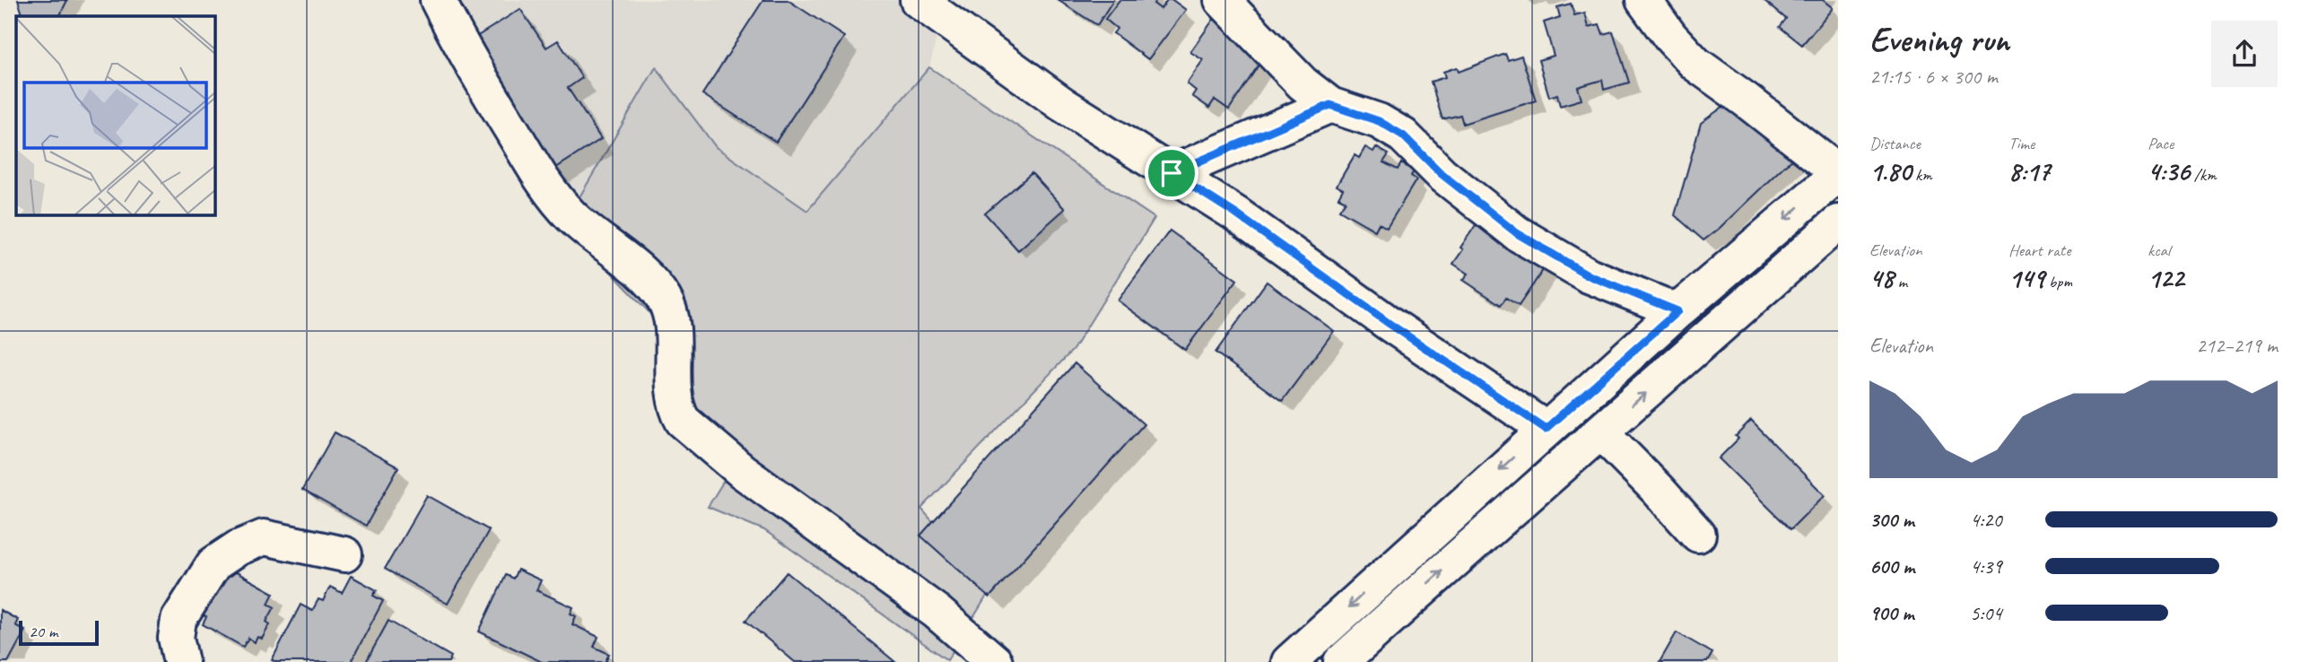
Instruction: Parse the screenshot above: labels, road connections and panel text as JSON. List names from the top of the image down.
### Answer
{
  "scale_bar": "20 m",
  "page": {
    "heading": ["Evening run", "21:15 · 6 × 300 m"],
    "stats": [
      ["Distance", "1.80 km"],
      ["Time", "8:17"],
      ["Pace", "4:36 /km"],
      ["Elevation", "48 m"],
      ["Heart rate", "149 bpm"],
      ["kcal", "122"]
    ],
    "chart": ["Elevation", "212–219 m"],
    "list": [
      {
        "name": "300 m",
        "note": "4:20"
      },
      {
        "name": "600 m",
        "note": "4:39"
      },
      {
        "name": "900 m",
        "note": "5:04"
      }
    ],
    "scale": "20 m"
  }
}
